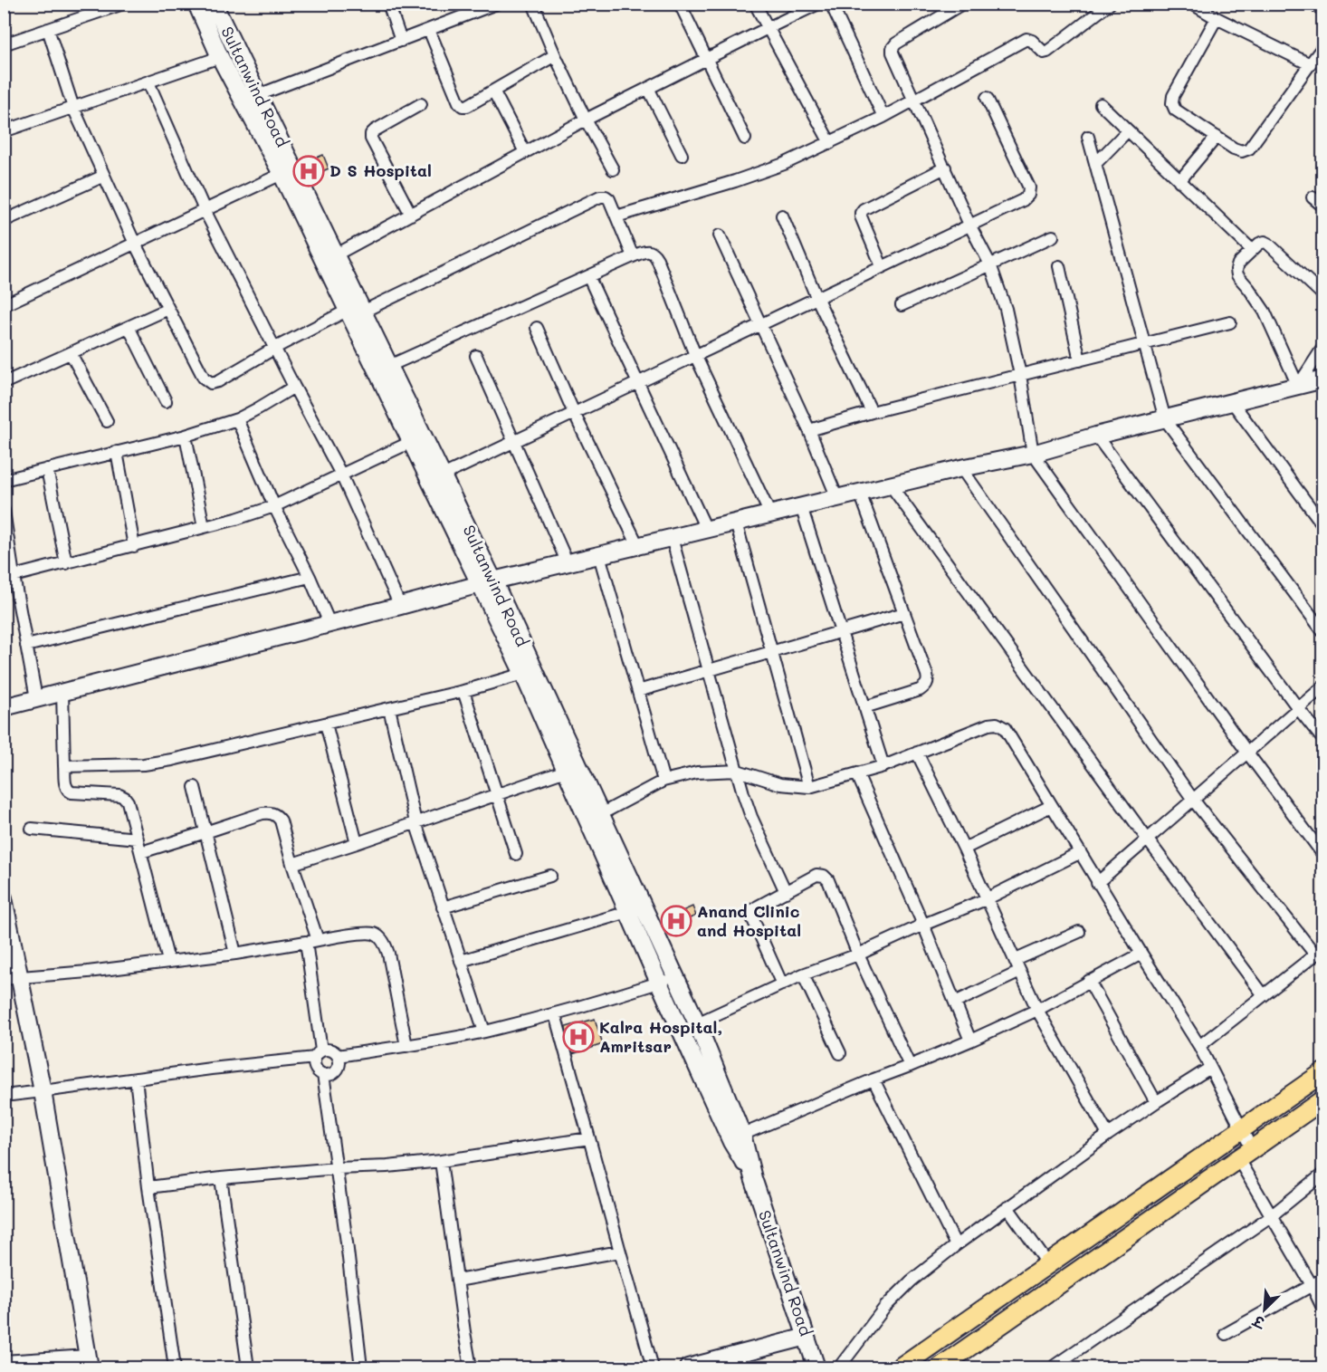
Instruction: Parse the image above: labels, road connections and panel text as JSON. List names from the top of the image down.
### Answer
{
  "streets": {
    "main road": ["Sultanwind Road"]
  },
  "places": {
    "hospital": ["D S Hospital", "Anand Clinic and Hospital", "Kalra Hospital, Amritsar"]
  },
  "north": "bottom left"
}
